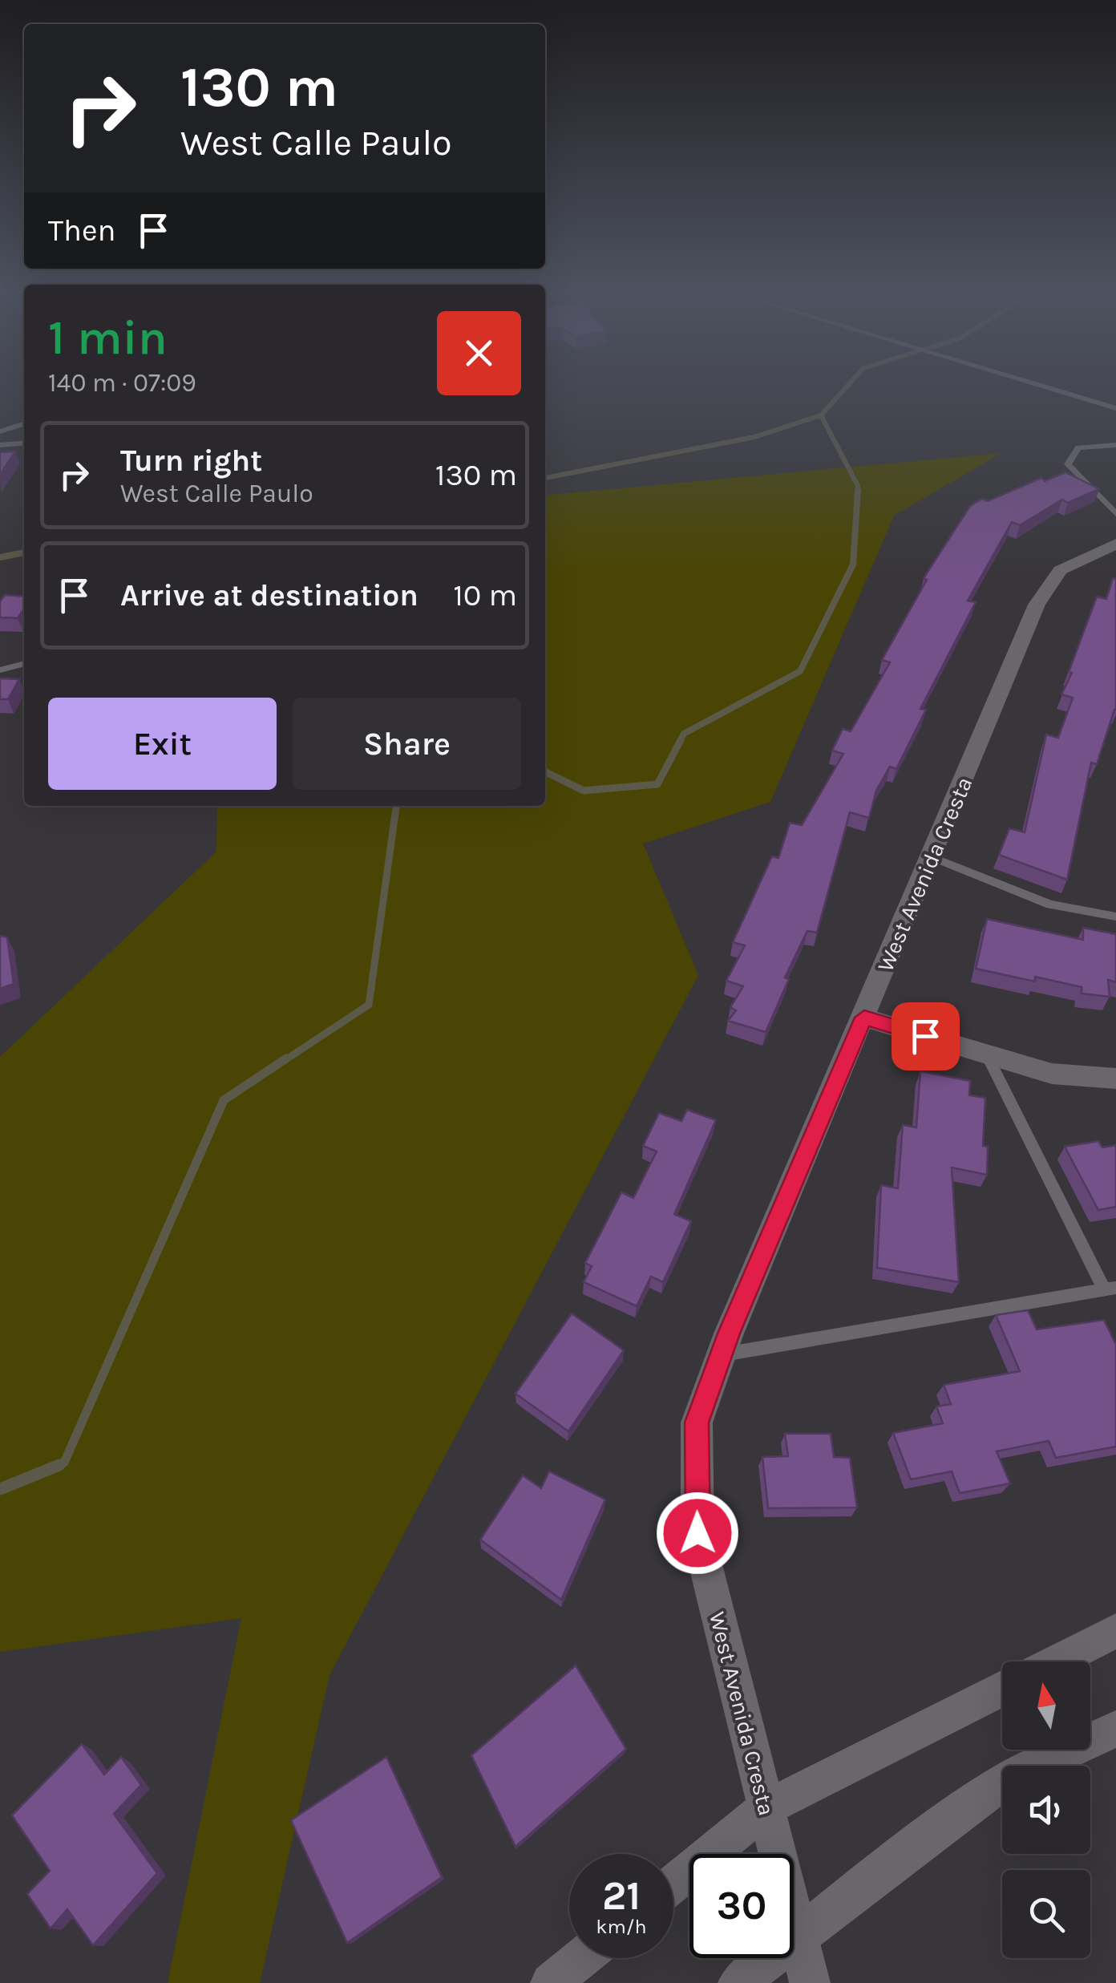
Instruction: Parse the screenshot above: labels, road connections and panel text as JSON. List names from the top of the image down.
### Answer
{
  "streets": {
    "street": ["West Avenida Cresta"]
  },
  "north": "top",
  "page": {
    "turn": ["130 m", "West Calle Paulo"],
    "then": "Then",
    "heading": ["1 min", "140 m · 07:09"],
    "list": [
      {
        "name": "Turn right",
        "note": "West Calle Paulo",
        "value": "130 m"
      },
      {
        "name": "Arrive at destination",
        "value": "10 m"
      }
    ],
    "buttons": ["Exit", "Share"],
    "speed": "21 km/h",
    "limit": "30"
  }
}
